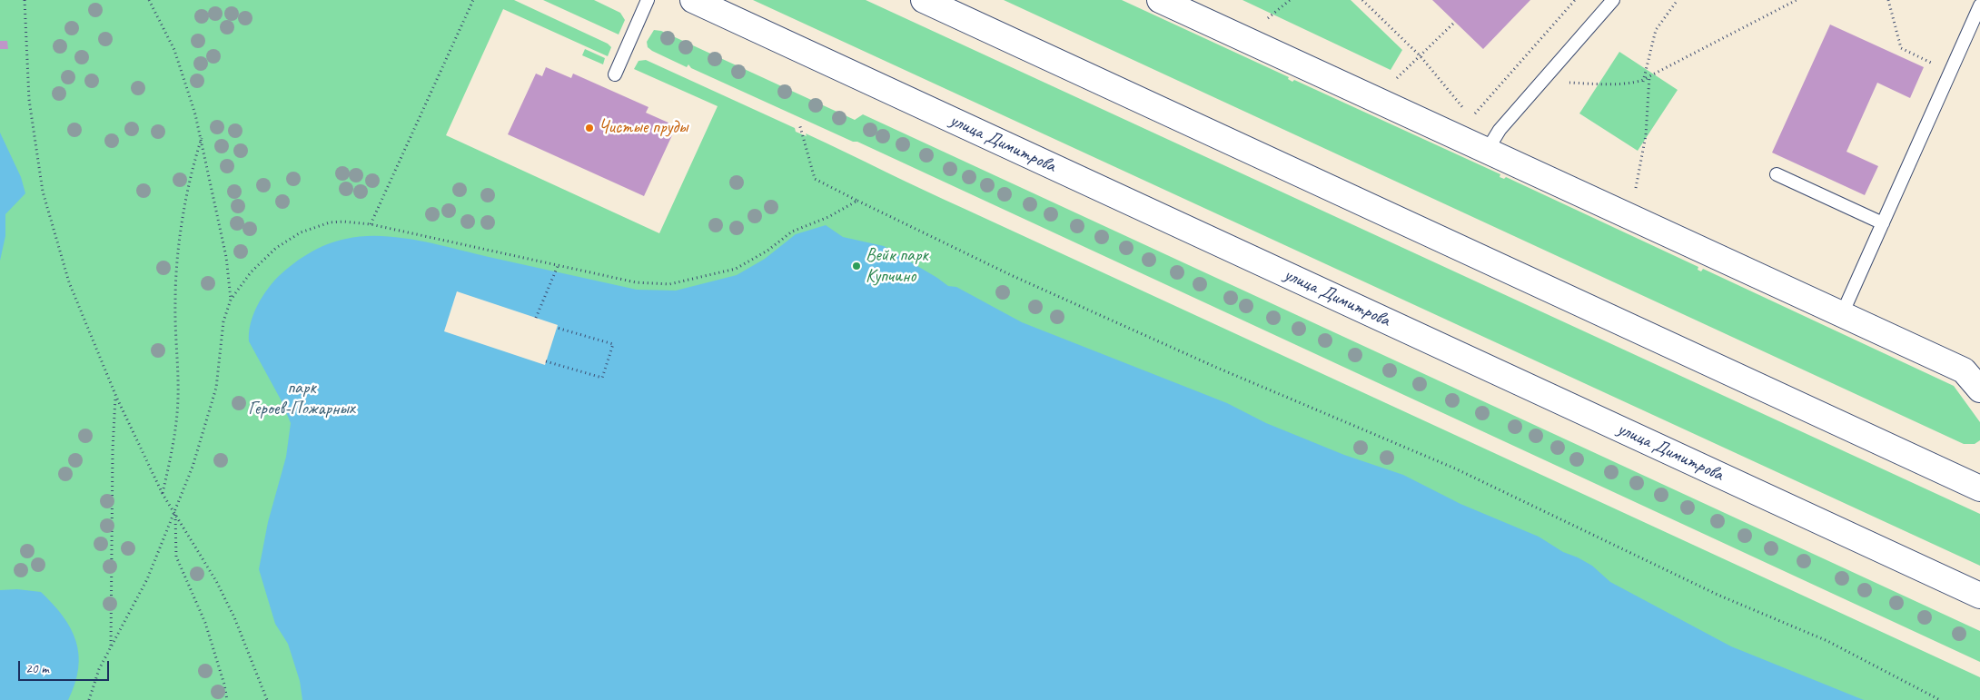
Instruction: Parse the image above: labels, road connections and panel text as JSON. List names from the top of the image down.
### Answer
{
  "streets": {
    "street": ["улица Димитрова"]
  },
  "parks": ["парк Героев-Пожарных"],
  "places": ["Чистые пруды", "Вейк парк Купчино"],
  "scale_bar": "20 m"
}
